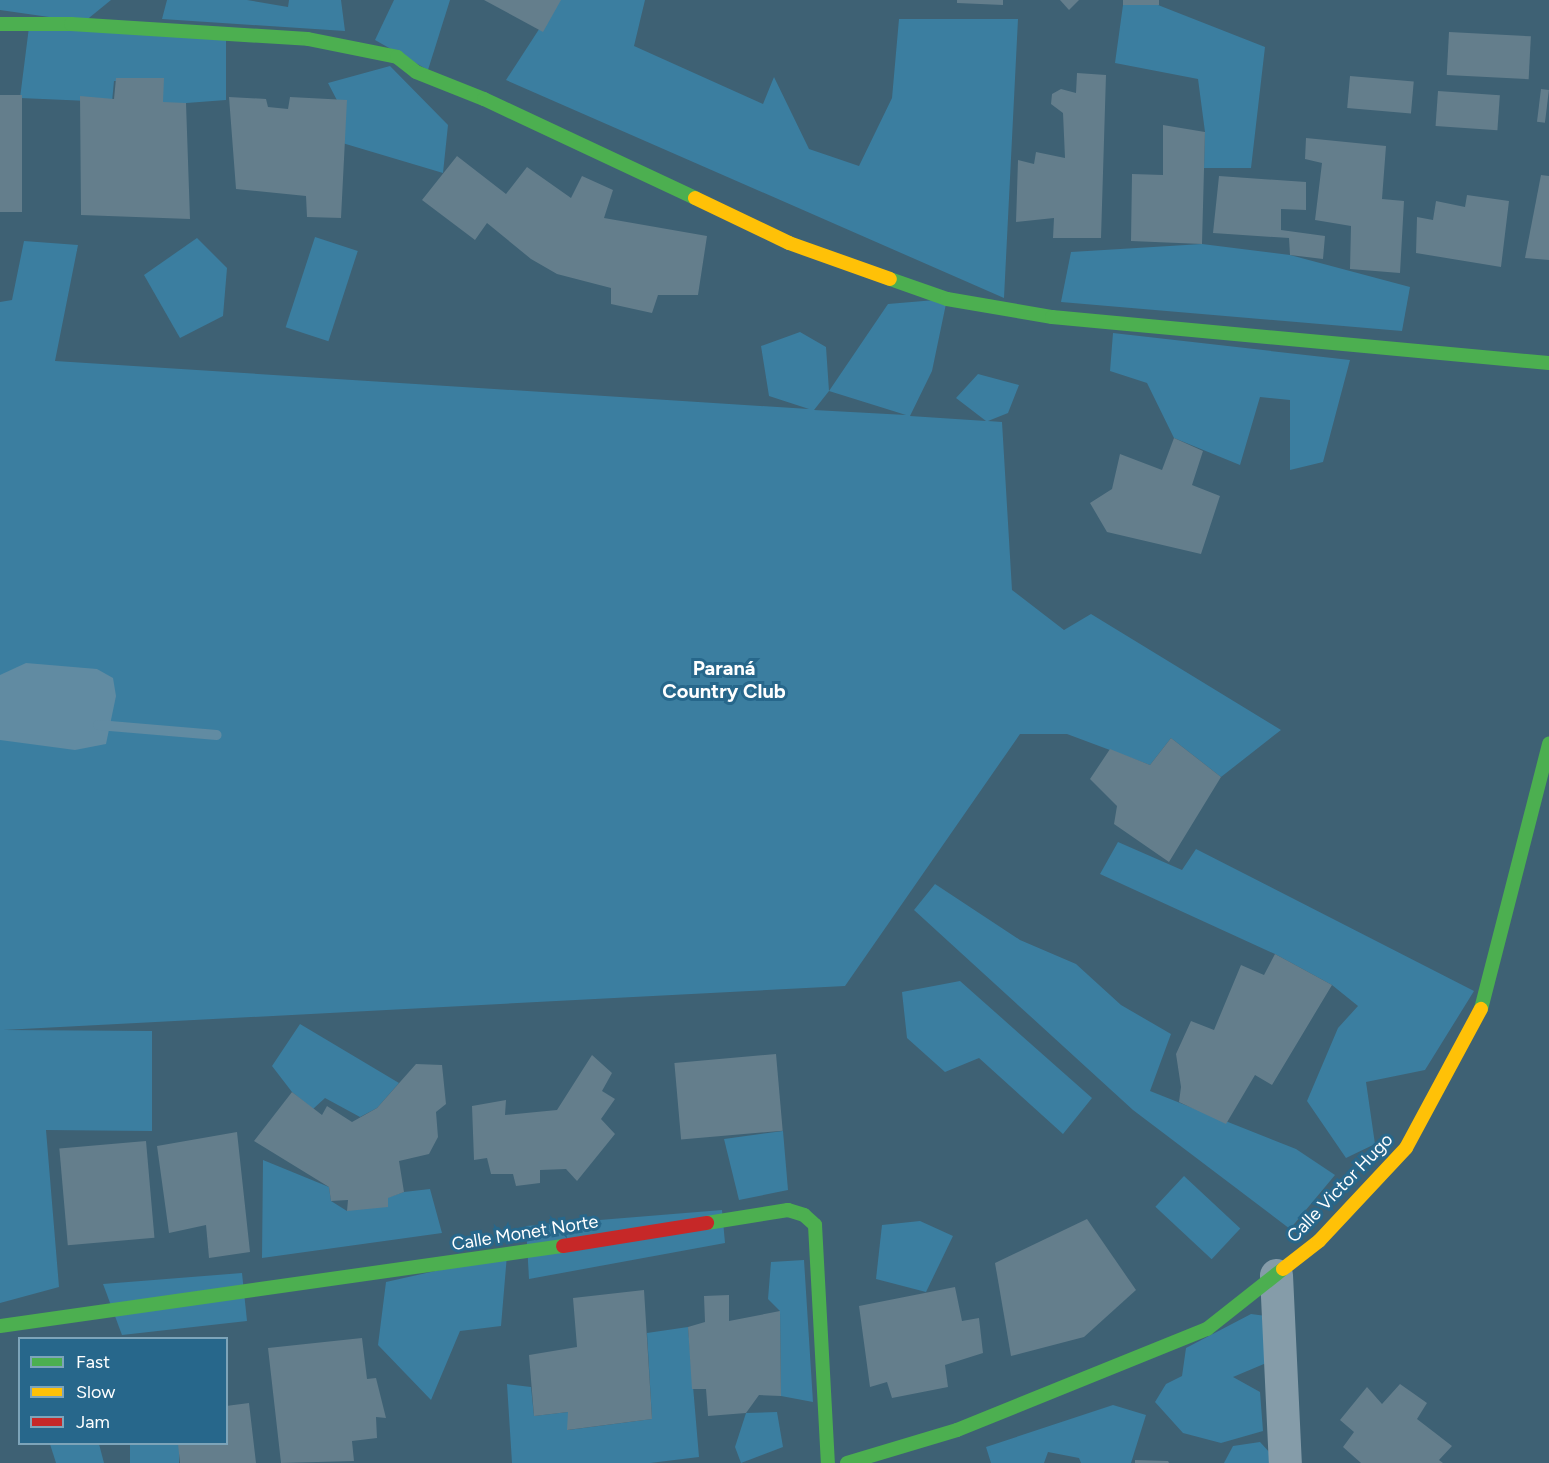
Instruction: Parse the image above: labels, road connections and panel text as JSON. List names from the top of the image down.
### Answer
{
  "streets": {
    "street": ["Calle Victor Hugo", "Calle Monet Norte"]
  },
  "districts": ["Paraná Country Club"],
  "legend": ["Fast", "Slow", "Jam"]
}
